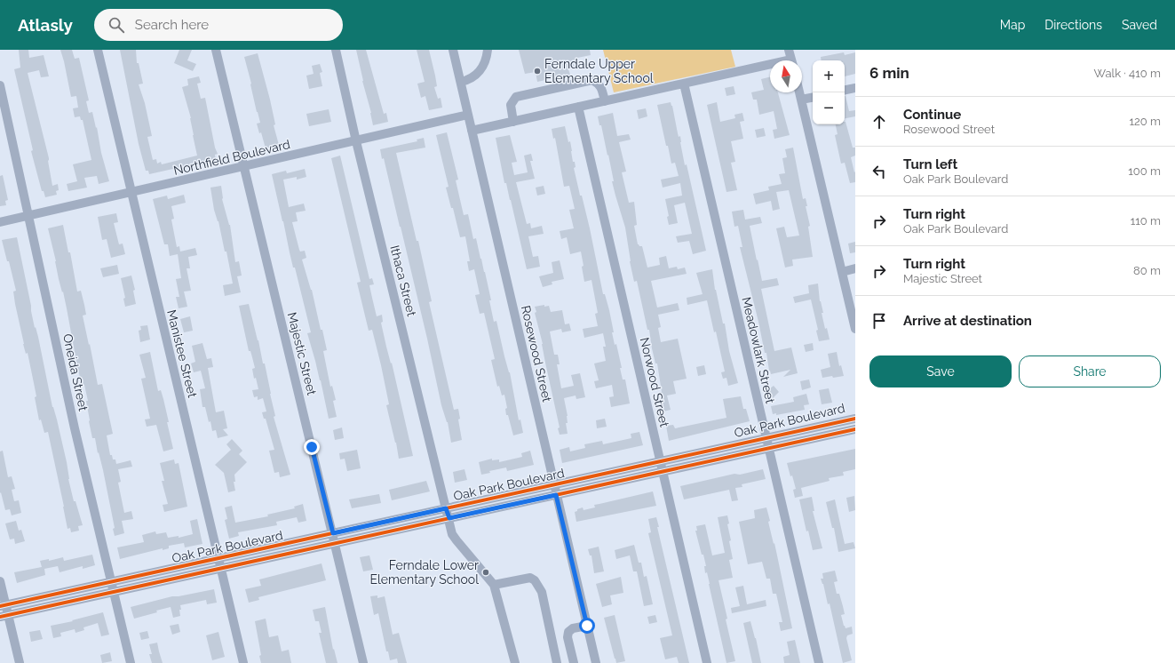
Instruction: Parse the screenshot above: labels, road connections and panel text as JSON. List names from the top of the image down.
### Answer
{
  "streets": {
    "street": [
      "Northfield Boulevard",
      "Ithaca Street",
      "Meadowlark Street",
      "Manistee Street",
      "Majestic Street",
      "Rosewood Street",
      "Oneida Street",
      "Norwood Street",
      "Oak Park Boulevard"
    ]
  },
  "crossings": [
    ["Northfield Boulevard", "Ithaca Street"],
    ["Northfield Boulevard", "Manistee Street"],
    ["Northfield Boulevard", "Majestic Street"],
    ["Northfield Boulevard", "Rosewood Street"],
    ["Northfield Boulevard", "Oneida Street"],
    ["Ithaca Street", "Oak Park Boulevard"],
    ["Meadowlark Street", "Oak Park Boulevard"],
    ["Manistee Street", "Oak Park Boulevard"],
    ["Majestic Street", "Oak Park Boulevard"],
    ["Rosewood Street", "Oak Park Boulevard"],
    ["Oneida Street", "Oak Park Boulevard"],
    ["Norwood Street", "Oak Park Boulevard"]
  ],
  "places": ["Ferndale Upper Elementary School", "Ferndale Lower Elementary School"],
  "north": "top",
  "page": {
    "header": "Atlasly",
    "search": "Search here",
    "nav": ["Map", "Directions", "Saved"],
    "heading": ["6 min", "Walk · 410 m"],
    "map_buttons": ["+", "−"],
    "list": [
      ["Continue", "Rosewood Street", "120 m"],
      ["Turn left", "Oak Park Boulevard", "100 m"],
      ["Turn right", "Oak Park Boulevard", "110 m"],
      ["Turn right", "Majestic Street", "80 m"],
      "Arrive at destination"
    ],
    "buttons": ["Save", "Share"]
  }
}
